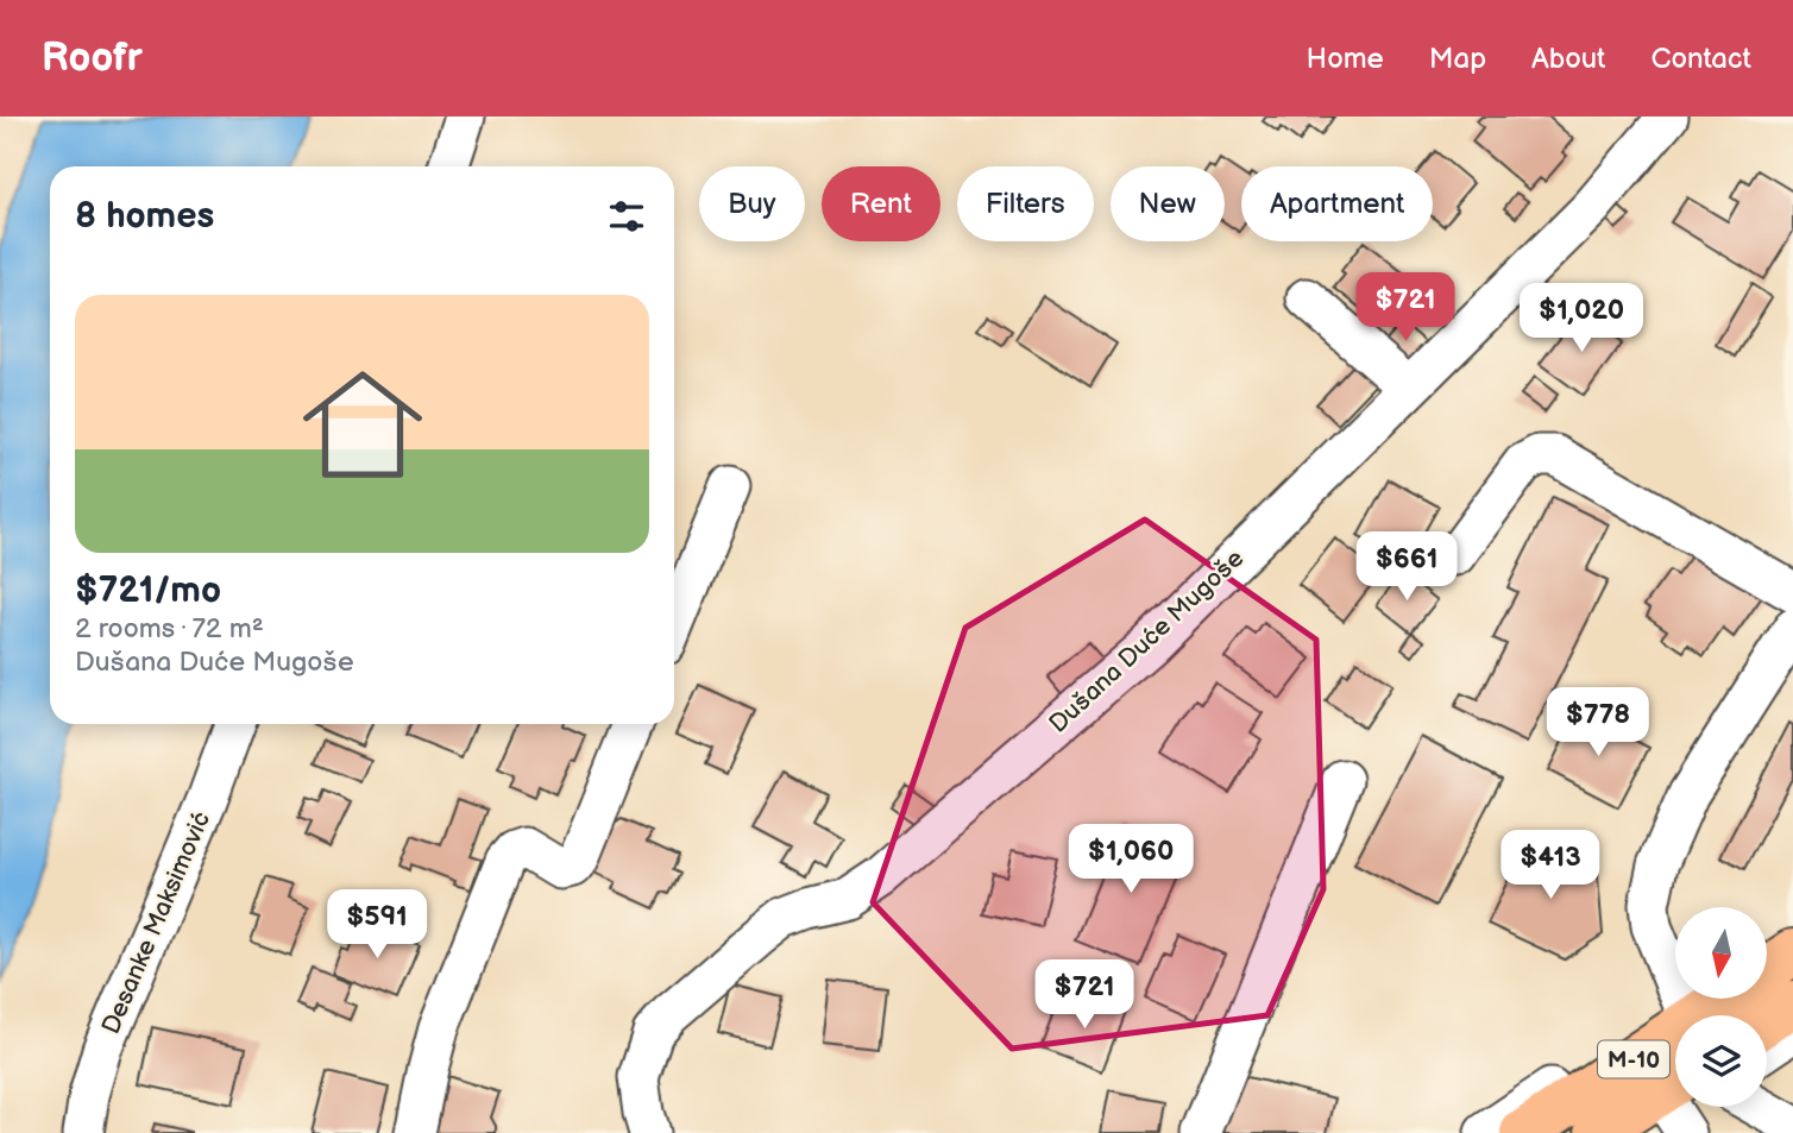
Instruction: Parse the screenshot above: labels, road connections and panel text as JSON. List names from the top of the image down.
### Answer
{
  "streets": {
    "main road": ["M-10"],
    "street": ["Dušana Duće Mugoše", "Desanke Maksimović"]
  },
  "north": "bottom",
  "page": {
    "header": "Roofr",
    "nav": [
      "Home",
      "Map",
      "About",
      "Contact"
    ],
    "chip": [
      "Buy",
      "Rent",
      "Filters",
      "New",
      "Apartment"
    ],
    "heading": "8 homes",
    "list": [
      {
        "name": "$721/mo",
        "note": "2 rooms · 72 m² · Dušana Duće Mugoše"
      }
    ],
    "price": [
      "$721",
      "$1,020",
      "$661",
      "$778",
      "$1,060",
      "$413",
      "$591",
      "$721"
    ]
  }
}
